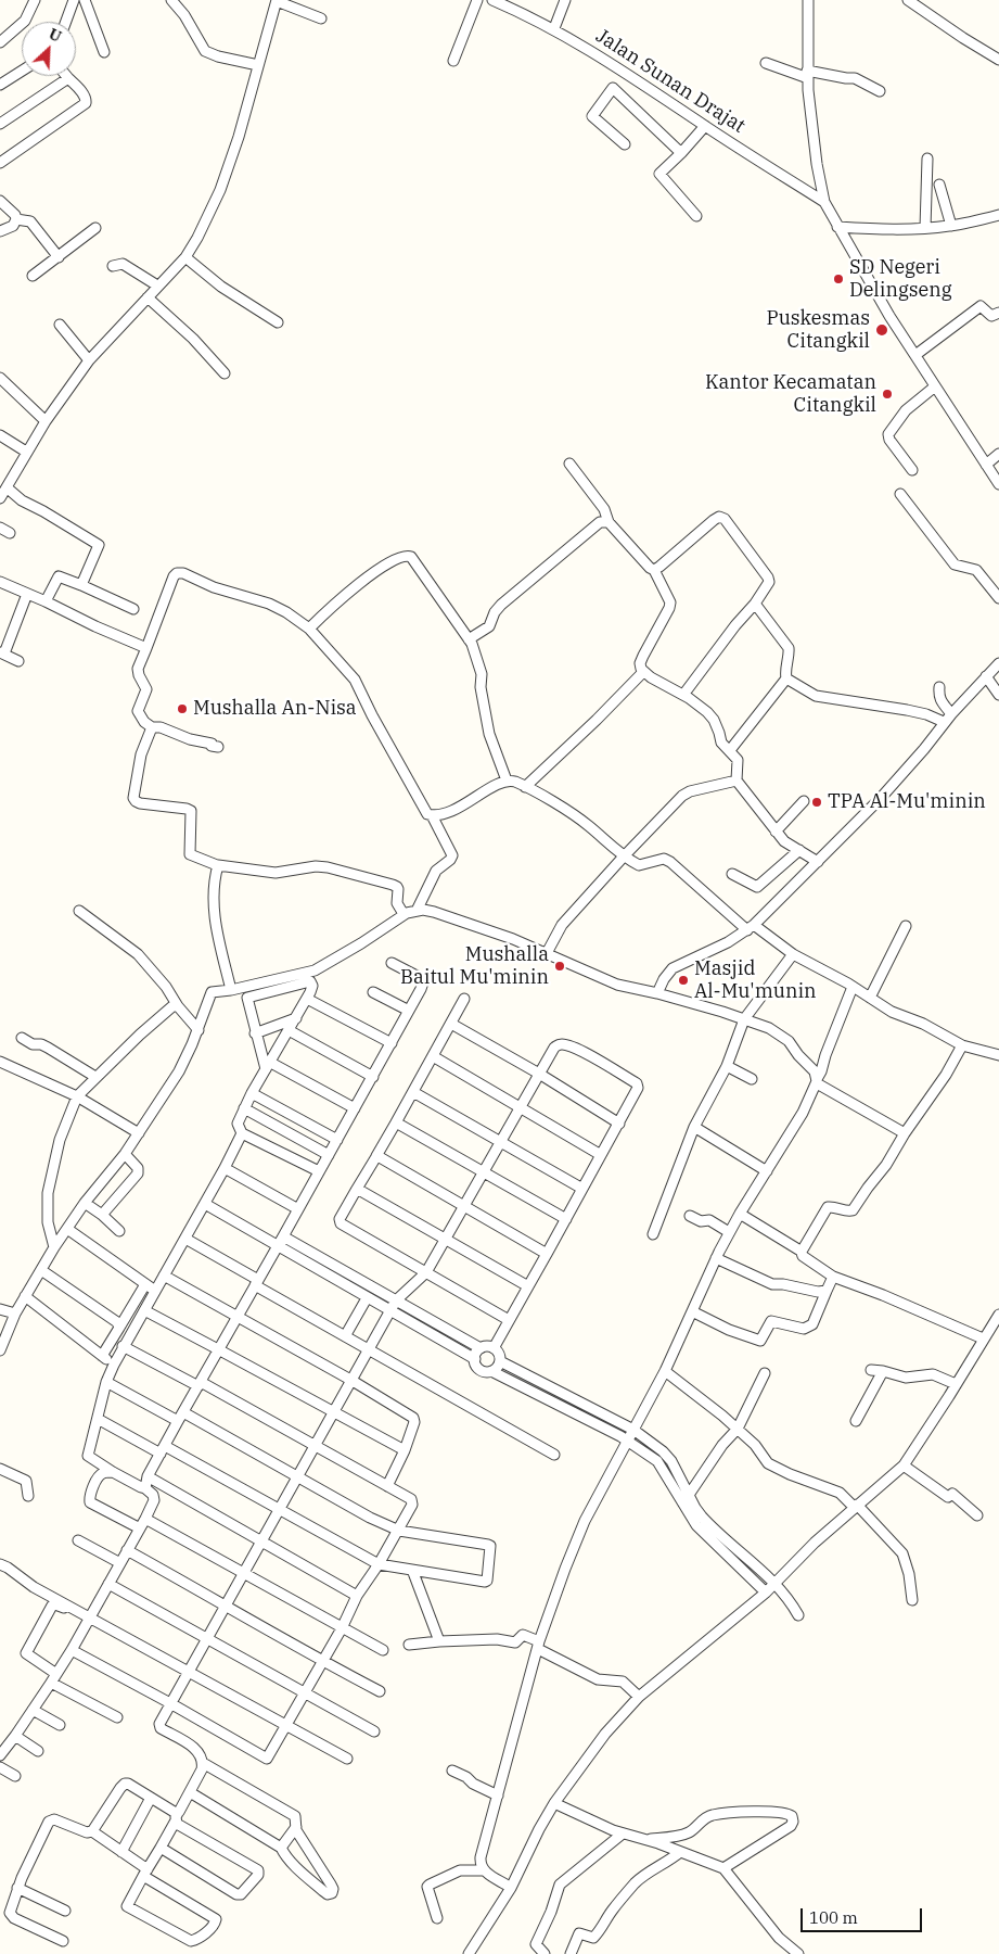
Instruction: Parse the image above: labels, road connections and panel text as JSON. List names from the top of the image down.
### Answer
{
  "streets": {
    "street": ["Jalan Sunan Drajat"]
  },
  "places": [
    "SD Negeri Delingseng",
    "Puskesmas Citangkil",
    "Kantor Kecamatan Citangkil",
    "Mushalla An-Nisa",
    "TPA Al-Mu'minin",
    "Mushalla Baitul Mu'minin",
    "Masjid Al-Mu'munin"
  ],
  "scale_bar": "100 m",
  "north": "top right"
}
